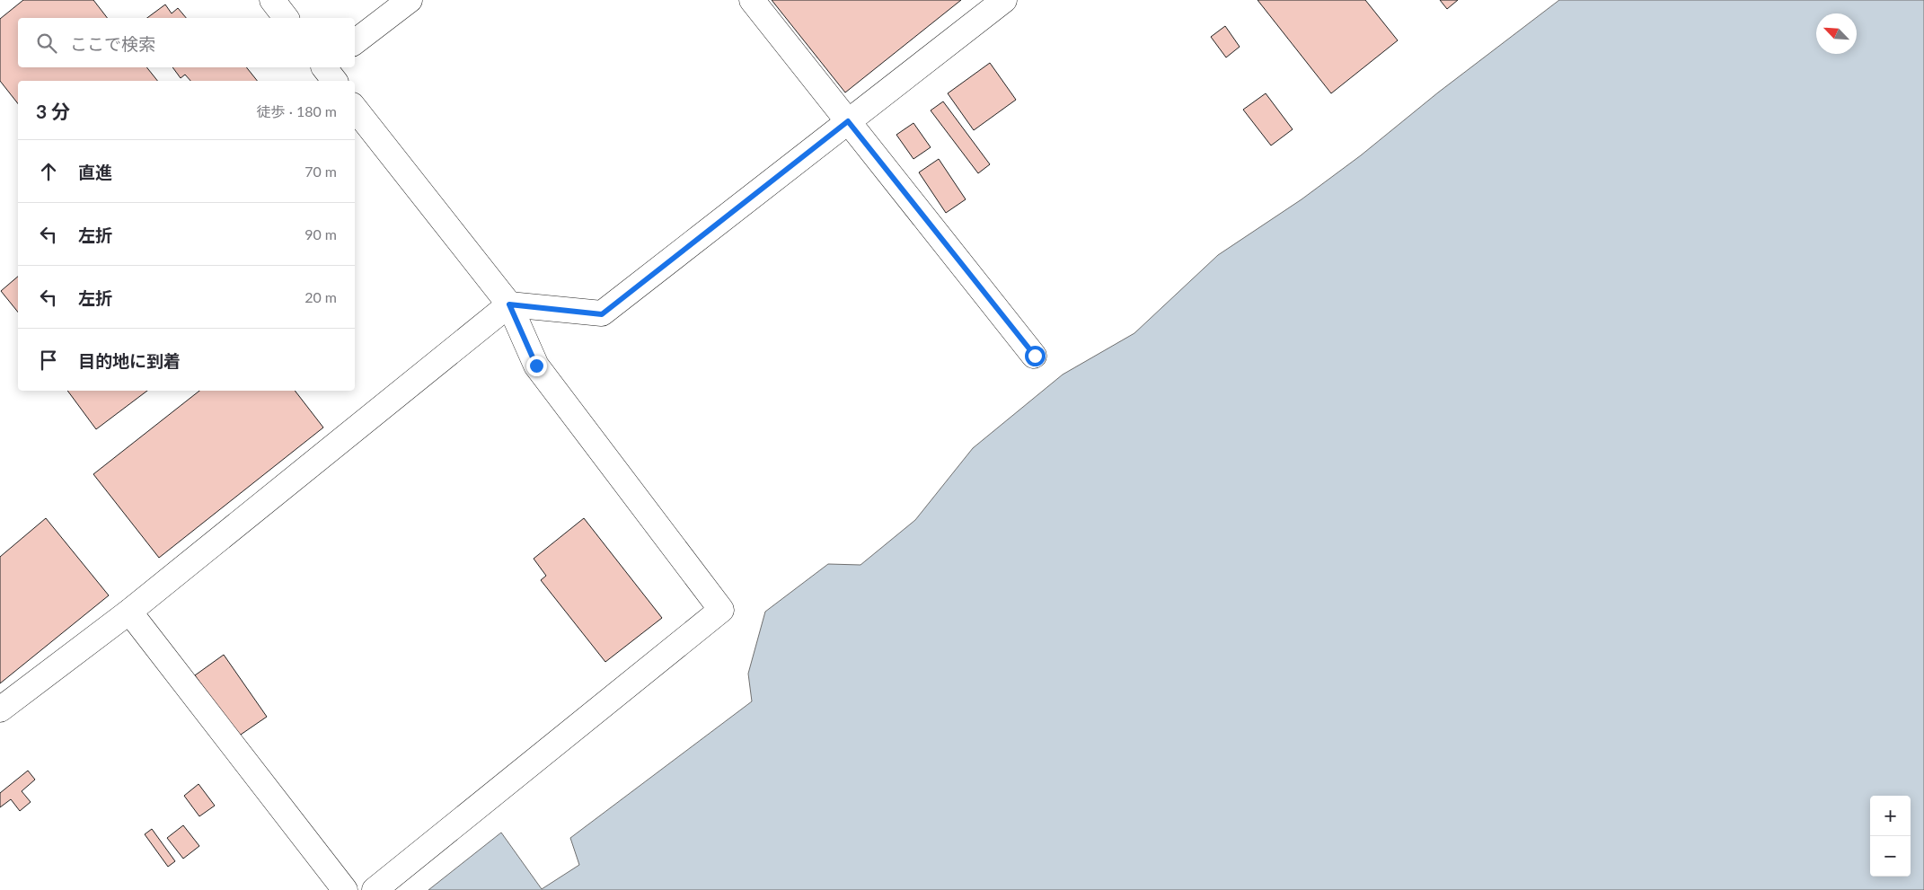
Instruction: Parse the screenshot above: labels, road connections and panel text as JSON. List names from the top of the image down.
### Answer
{
  "north": "top left",
  "page": {
    "search": "ここで検索",
    "heading": ["3 分", "徒歩 · 180 m"],
    "list": [
      ["直進", "70 m"],
      ["左折", "90 m"],
      ["左折", "20 m"],
      "目的地に到着"
    ],
    "map_buttons": ["+", "−"]
  }
}
